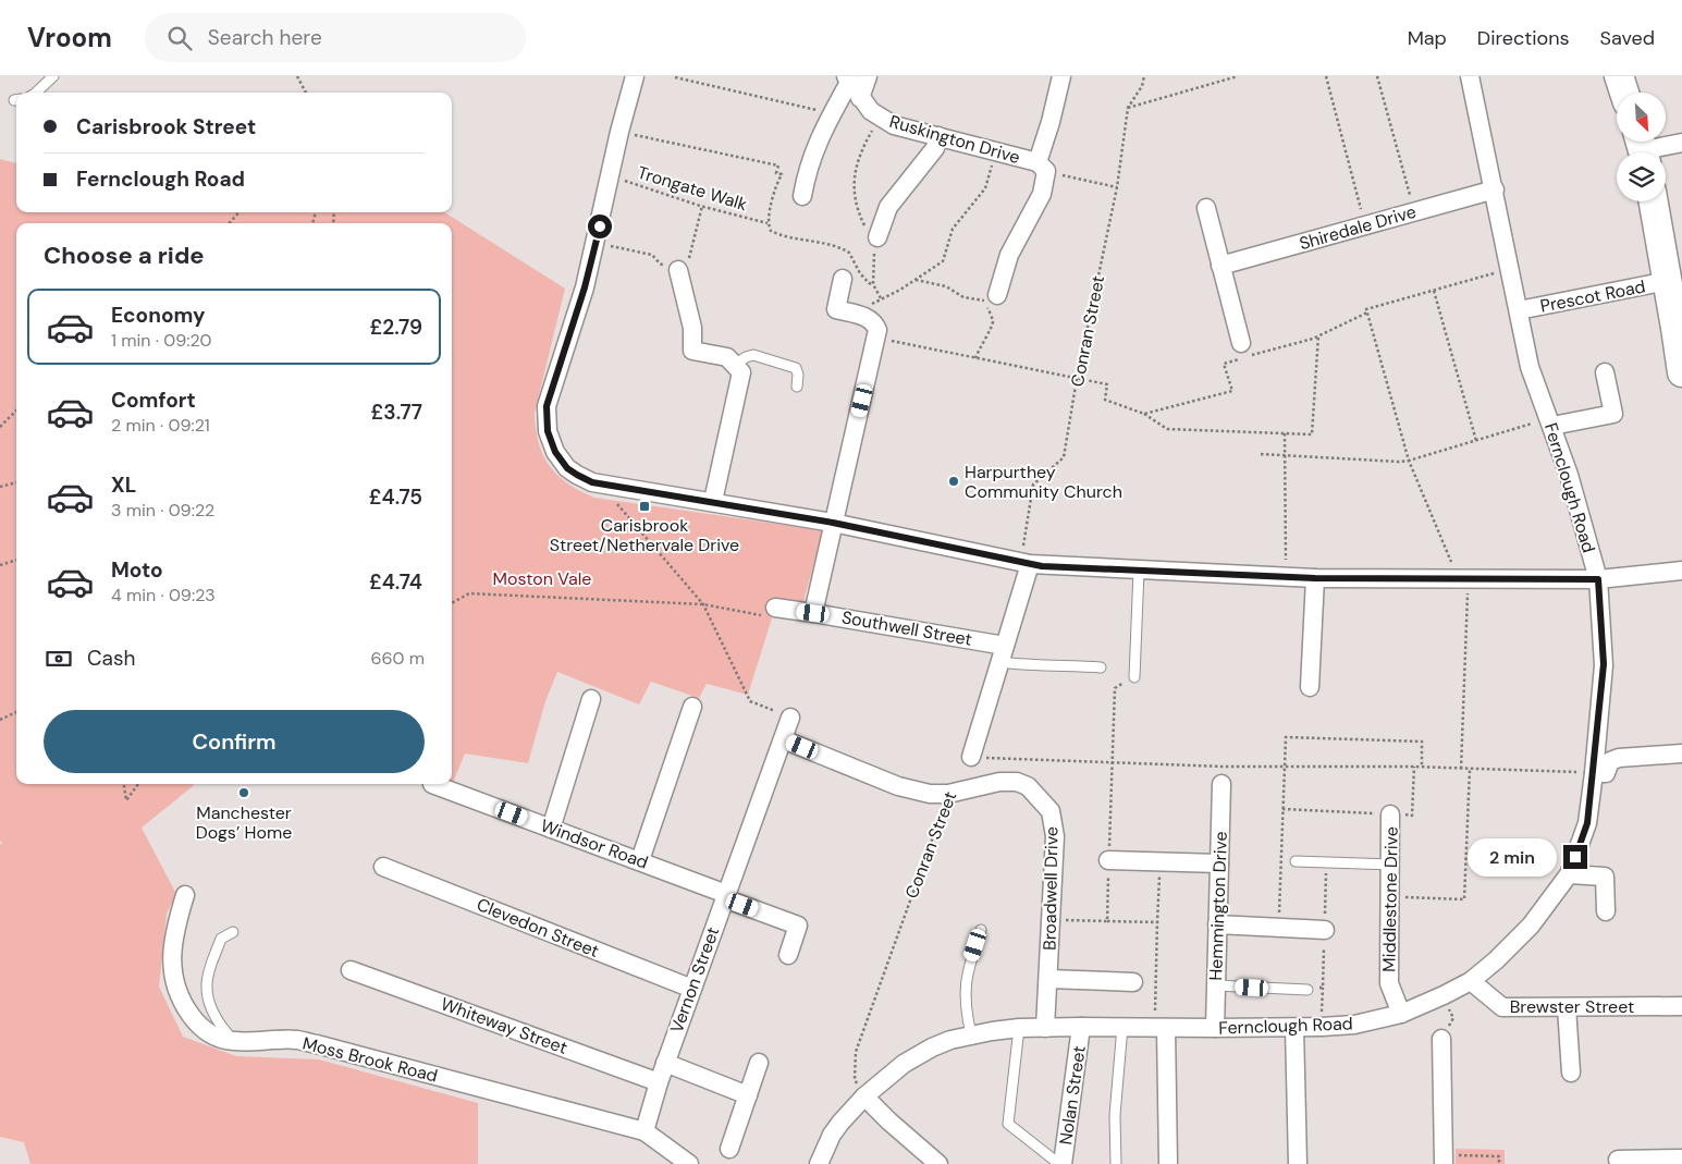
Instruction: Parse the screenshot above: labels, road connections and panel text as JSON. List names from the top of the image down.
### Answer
{
  "streets": {
    "street": [
      "Ruskington Drive",
      "Shiredale Drive",
      "Prescot Road",
      "Fernclough Road",
      "Southwell Street",
      "Windsor Road",
      "Broadwell Drive",
      "Middlestone Drive",
      "Hemmington Drive",
      "Clevedon Street",
      "Vernon Street",
      "Brewster Street",
      "Whiteway Street",
      "Moss Brook Road",
      "Nolan Street"
    ],
    "path": ["Trongate Walk", "Conran Street"]
  },
  "crossings": [
    ["Shiredale Drive", "Fernclough Road"],
    ["Prescot Road", "Fernclough Road"],
    ["Conran Street", "Fernclough Road"],
    ["Conran Street", "Broadwell Drive"],
    ["Fernclough Road", "Broadwell Drive"],
    ["Fernclough Road", "Middlestone Drive"],
    ["Fernclough Road", "Hemmington Drive"],
    ["Fernclough Road", "Brewster Street"],
    ["Fernclough Road", "Nolan Street"],
    ["Windsor Road", "Vernon Street"],
    ["Broadwell Drive", "Vernon Street"],
    ["Clevedon Street", "Vernon Street"],
    ["Vernon Street", "Whiteway Street"],
    ["Vernon Street", "Moss Brook Road"]
  ],
  "parks": ["Moston Vale"],
  "places": {
    "other": ["Harpurthey Community Church", "Manchester Dogs’ Home"],
    "transit": ["Carisbrook Street/Nethervale Drive"]
  },
  "north": "bottom right",
  "page": {
    "header": "Vroom",
    "search": "Search here",
    "nav": ["Map", "Directions", "Saved"],
    "banner": ["Carisbrook Street", "Fernclough Road"],
    "heading": "Choose a ride",
    "list": [
      {
        "name": "Economy",
        "note": "1 min · 09:20",
        "value": "£2.79"
      },
      {
        "name": "Comfort",
        "note": "2 min · 09:21",
        "value": "£3.77"
      },
      {
        "name": "XL",
        "note": "3 min · 09:22",
        "value": "£4.75"
      },
      {
        "name": "Moto",
        "note": "4 min · 09:23",
        "value": "£4.74"
      }
    ],
    "pay": ["Cash", "660 m"],
    "buttons": "Confirm",
    "bubble": "2 min"
  }
}
